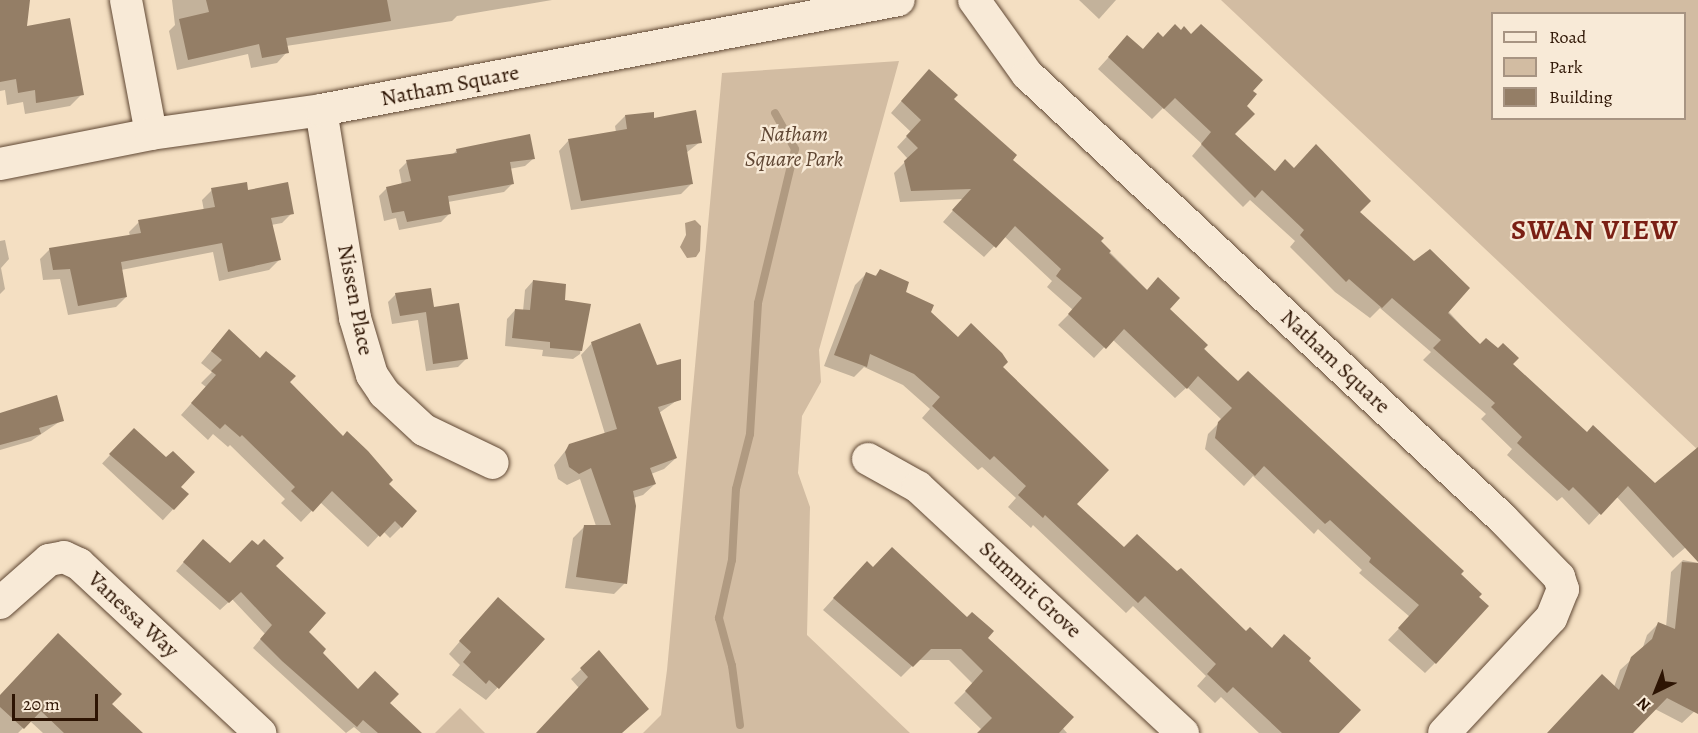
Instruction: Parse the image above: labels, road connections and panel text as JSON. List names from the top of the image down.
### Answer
{
  "streets": {
    "street": [
      "Natham Square",
      "Nissen Place",
      "Summit Grove",
      "Vanessa Way"
    ]
  },
  "crossings": [
    ["Natham Square", "Nissen Place"]
  ],
  "districts": ["SWAN VIEW"],
  "parks": ["Natham Square Park"],
  "legend": ["Road", "Park", "Building"],
  "scale_bar": "20 m",
  "north": "bottom left"
}
